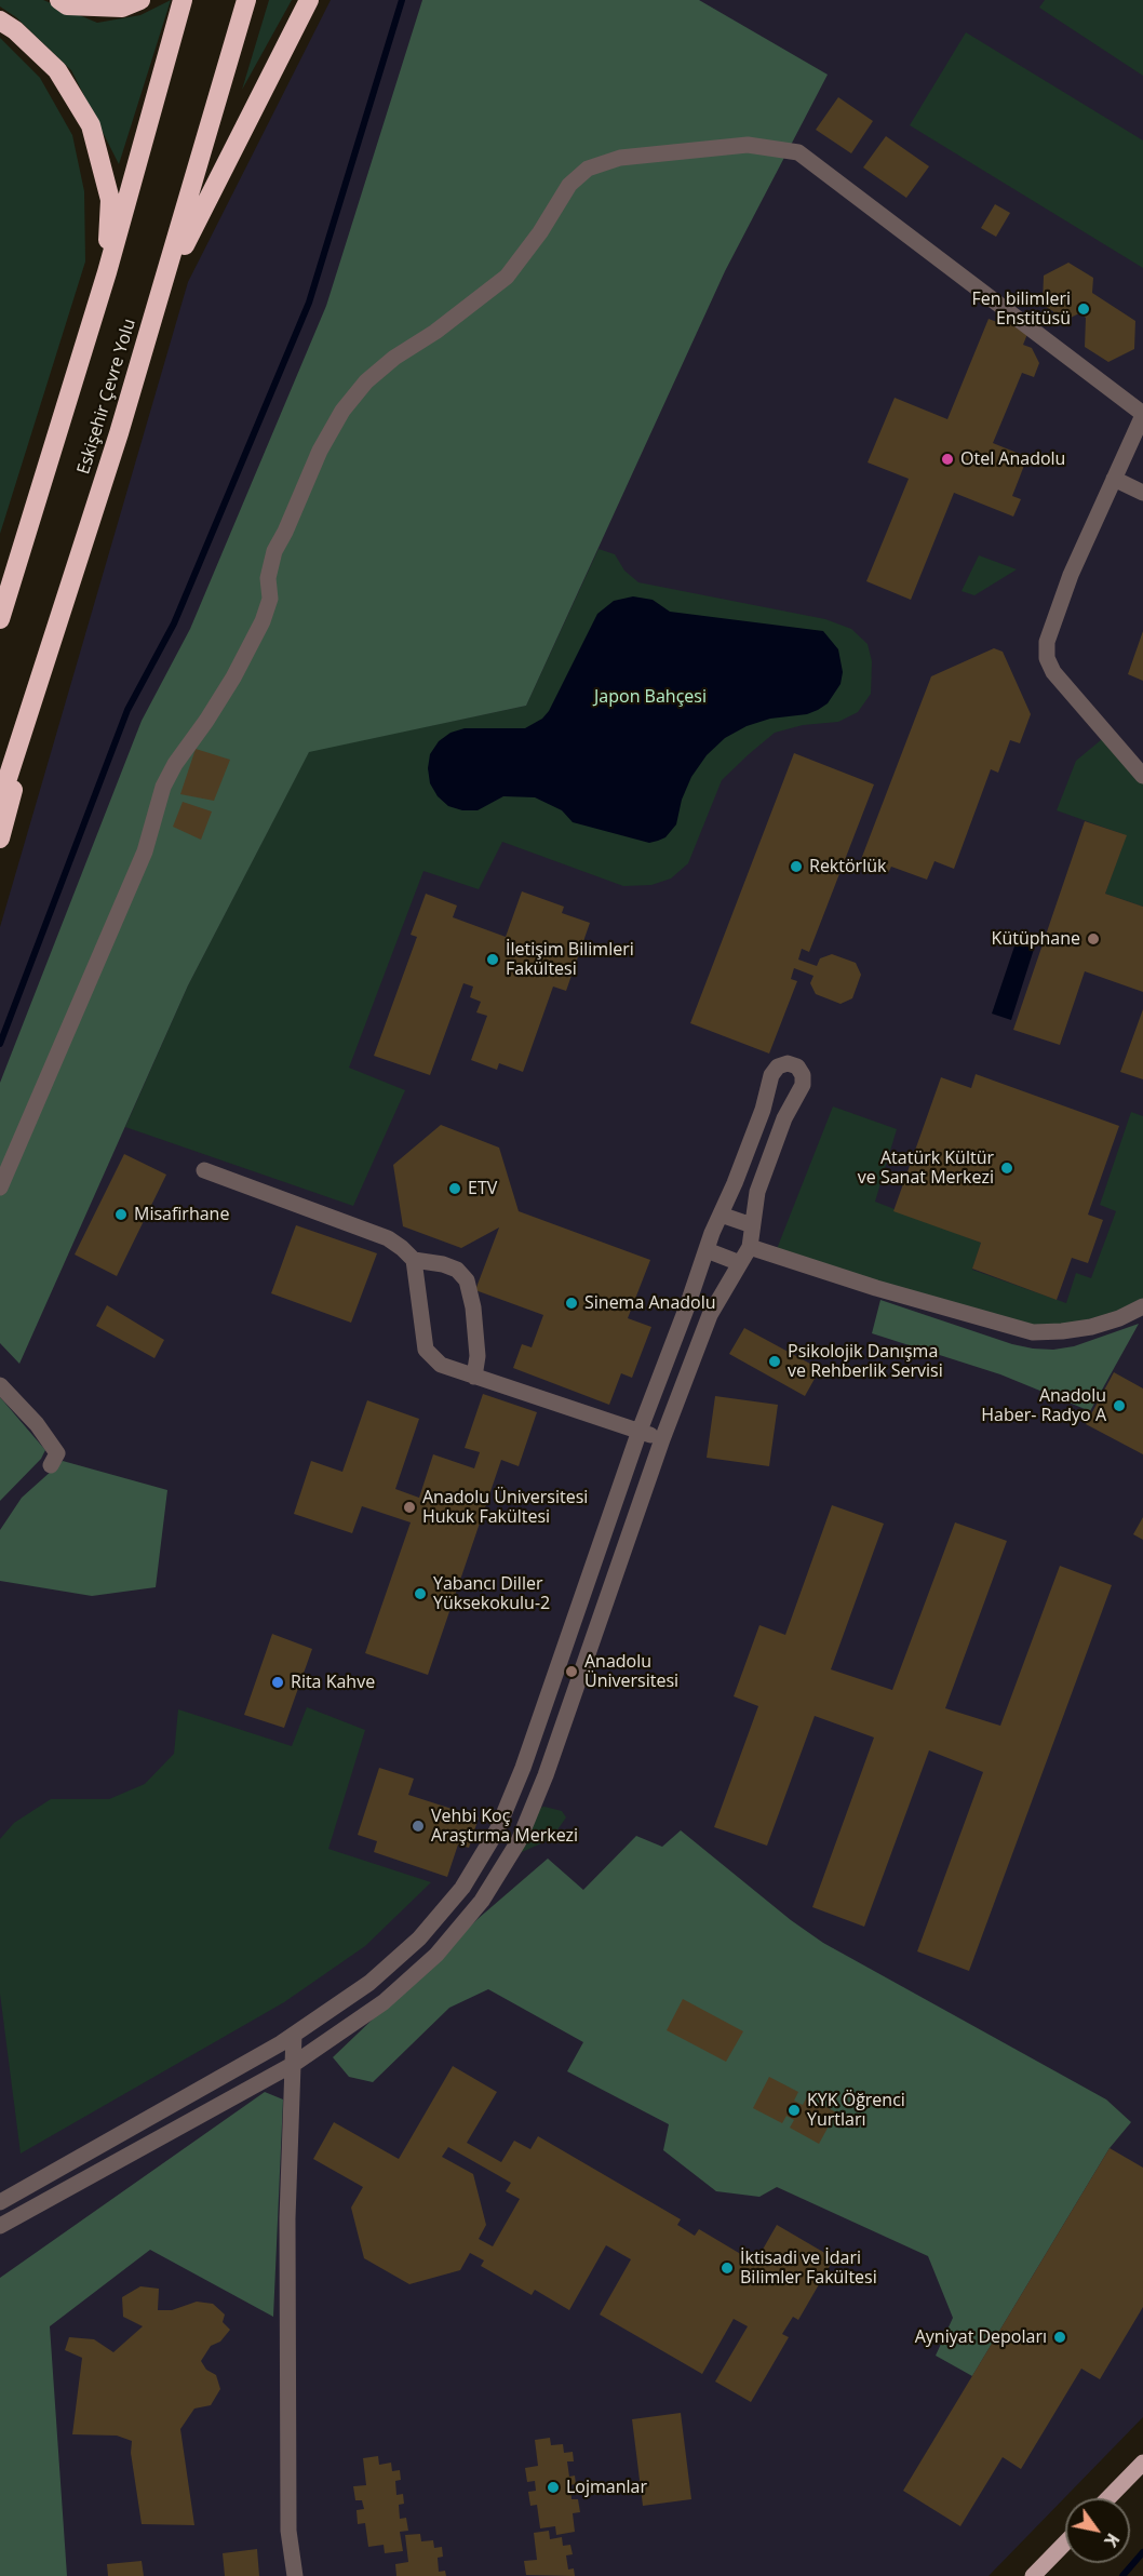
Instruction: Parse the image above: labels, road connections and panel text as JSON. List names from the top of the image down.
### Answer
{
  "streets": {
    "highway": ["Eskişehir Çevre Yolu"]
  },
  "parks": ["Japon Bahçesi"],
  "places": [
    "Fen bilimleri Enstitüsü",
    "Otel Anadolu",
    "Rektörlük",
    "Kütüphane",
    "İletişim Bilimleri Fakültesi",
    "Atatürk Kültür ve Sanat Merkezi",
    "ETV",
    "Misafirhane",
    "Sinema Anadolu",
    "Psikolojik Danışma ve Rehberlik Servisi",
    "Anadolu Haber- Radyo A",
    "Anadolu Üniversitesi Hukuk Fakültesi",
    "Yabancı Diller Yüksekokulu-2",
    "Anadolu Üniversitesi",
    "Rita Kahve",
    "Vehbi Koç Araştırma Merkezi",
    "KYK Öğrenci Yurtları",
    "İktisadi ve İdari Bilimler Fakültesi",
    "Ayniyat Depoları",
    "Lojmanlar"
  ],
  "north": "bottom right"
}
